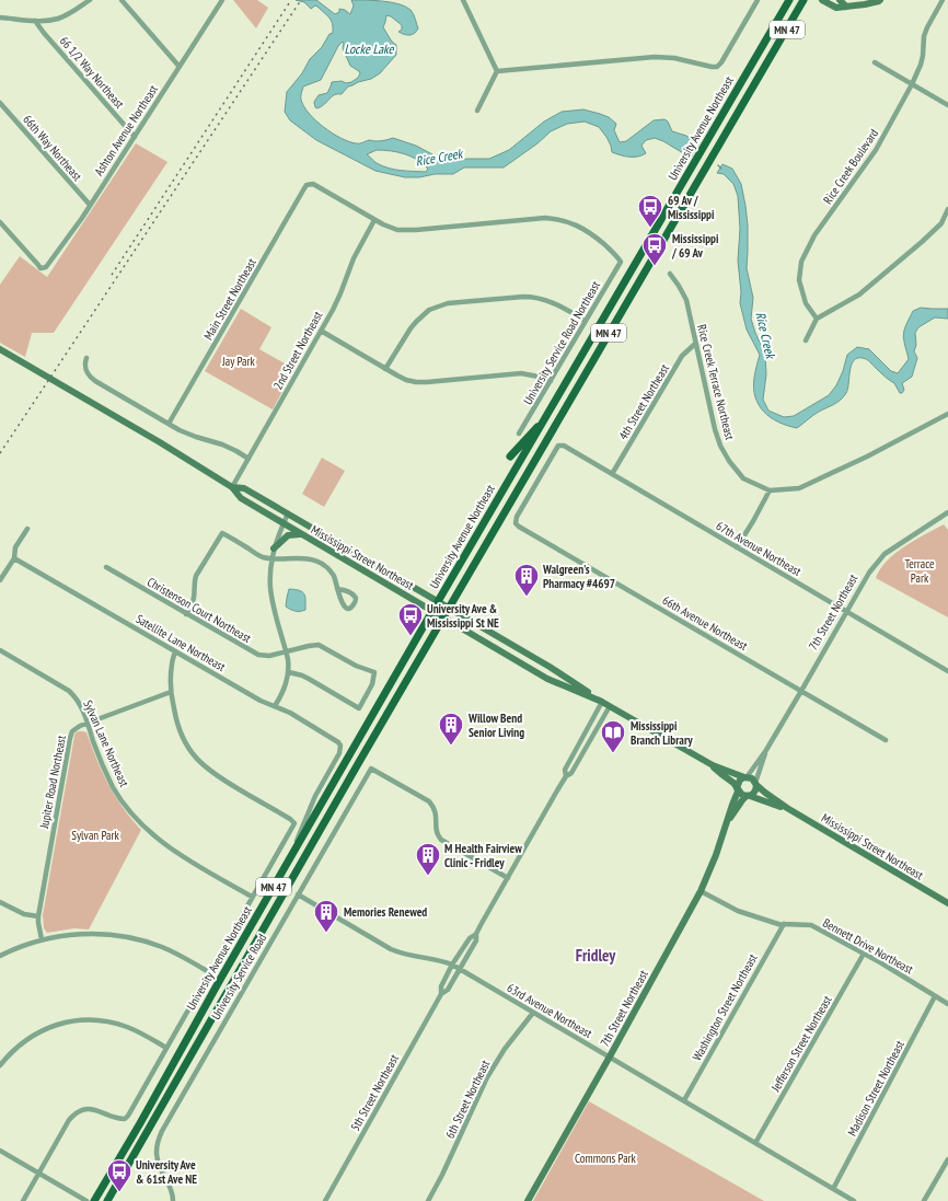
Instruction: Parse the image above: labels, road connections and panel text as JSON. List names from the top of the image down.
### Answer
{
  "streets": {
    "main road": ["MN 47", "University Avenue Northeast"],
    "street": [
      "66 1/2 Way Northeast",
      "Ashton Avenue Northeast",
      "66th Way Northeast",
      "Rice Creek Boulevard",
      "Main Street Northeast",
      "University Service Road Northeast",
      "2nd Street Northeast",
      "Rice Creek Terrace Northeast",
      "4th Street Northeast",
      "67th Avenue Northeast",
      "Mississippi Street Northeast",
      "Christenson Court Northeast",
      "7th Street Northeast",
      "66th Avenue Northeast",
      "Satellite Lane Northeast",
      "Sylvan Lane Northeast",
      "Jupiter Road Northeast",
      "Bennett Drive Northeast",
      "University Service Road",
      "Washington Street Northeast",
      "63rd Avenue Northeast",
      "Jefferson Street Northeast",
      "Madison Street Northeast",
      "5th Street Northeast",
      "6th Street Northeast"
    ]
  },
  "crossings": [
    ["66 1/2 Way Northeast", "Ashton Avenue Northeast"],
    ["University Avenue Northeast", "Mississippi Street Northeast"],
    ["University Avenue Northeast", "Satellite Lane Northeast"],
    ["Ashton Avenue Northeast", "66th Way Northeast"],
    ["Main Street Northeast", "University Service Road Northeast"],
    ["Main Street Northeast", "2nd Street Northeast"],
    ["University Service Road Northeast", "2nd Street Northeast"],
    ["2nd Street Northeast", "Mississippi Street Northeast"],
    ["Rice Creek Terrace Northeast", "4th Street Northeast"],
    ["4th Street Northeast", "67th Avenue Northeast"],
    ["67th Avenue Northeast", "7th Street Northeast"],
    ["67th Avenue Northeast", "66th Avenue Northeast"],
    ["Mississippi Street Northeast", "7th Street Northeast"],
    ["Mississippi Street Northeast", "5th Street Northeast"],
    ["7th Street Northeast", "66th Avenue Northeast"],
    ["7th Street Northeast", "Bennett Drive Northeast"],
    ["7th Street Northeast", "63rd Avenue Northeast"],
    ["Sylvan Lane Northeast", "Jupiter Road Northeast"],
    ["Bennett Drive Northeast", "Washington Street Northeast"],
    ["Bennett Drive Northeast", "Jefferson Street Northeast"],
    ["Bennett Drive Northeast", "Madison Street Northeast"],
    ["University Service Road", "63rd Avenue Northeast"],
    ["University Service Road", "5th Street Northeast"],
    ["Washington Street Northeast", "63rd Avenue Northeast"],
    ["63rd Avenue Northeast", "Jefferson Street Northeast"],
    ["63rd Avenue Northeast", "Madison Street Northeast"],
    ["63rd Avenue Northeast", "5th Street Northeast"],
    ["63rd Avenue Northeast", "6th Street Northeast"]
  ],
  "districts": ["Fridley"],
  "water": ["Locke Lake", "Rice Creek"],
  "parks": [
    "Jay Park",
    "Terrace Park",
    "Sylvan Park",
    "Commons Park"
  ],
  "places": {
    "bus stop": [
      "69 Av / Mississippi",
      "Mississippi / 69 Av",
      "University Ave & Mississippi St NE",
      "University Ave & 61st Ave NE"
    ],
    "building": [
      "Walgreen's Pharmacy #4697",
      "Willow Bend Senior Living",
      "M Health Fairview Clinic - Fridley",
      "Memories Renewed"
    ],
    "library": ["Mississippi Branch Library"]
  }
}
